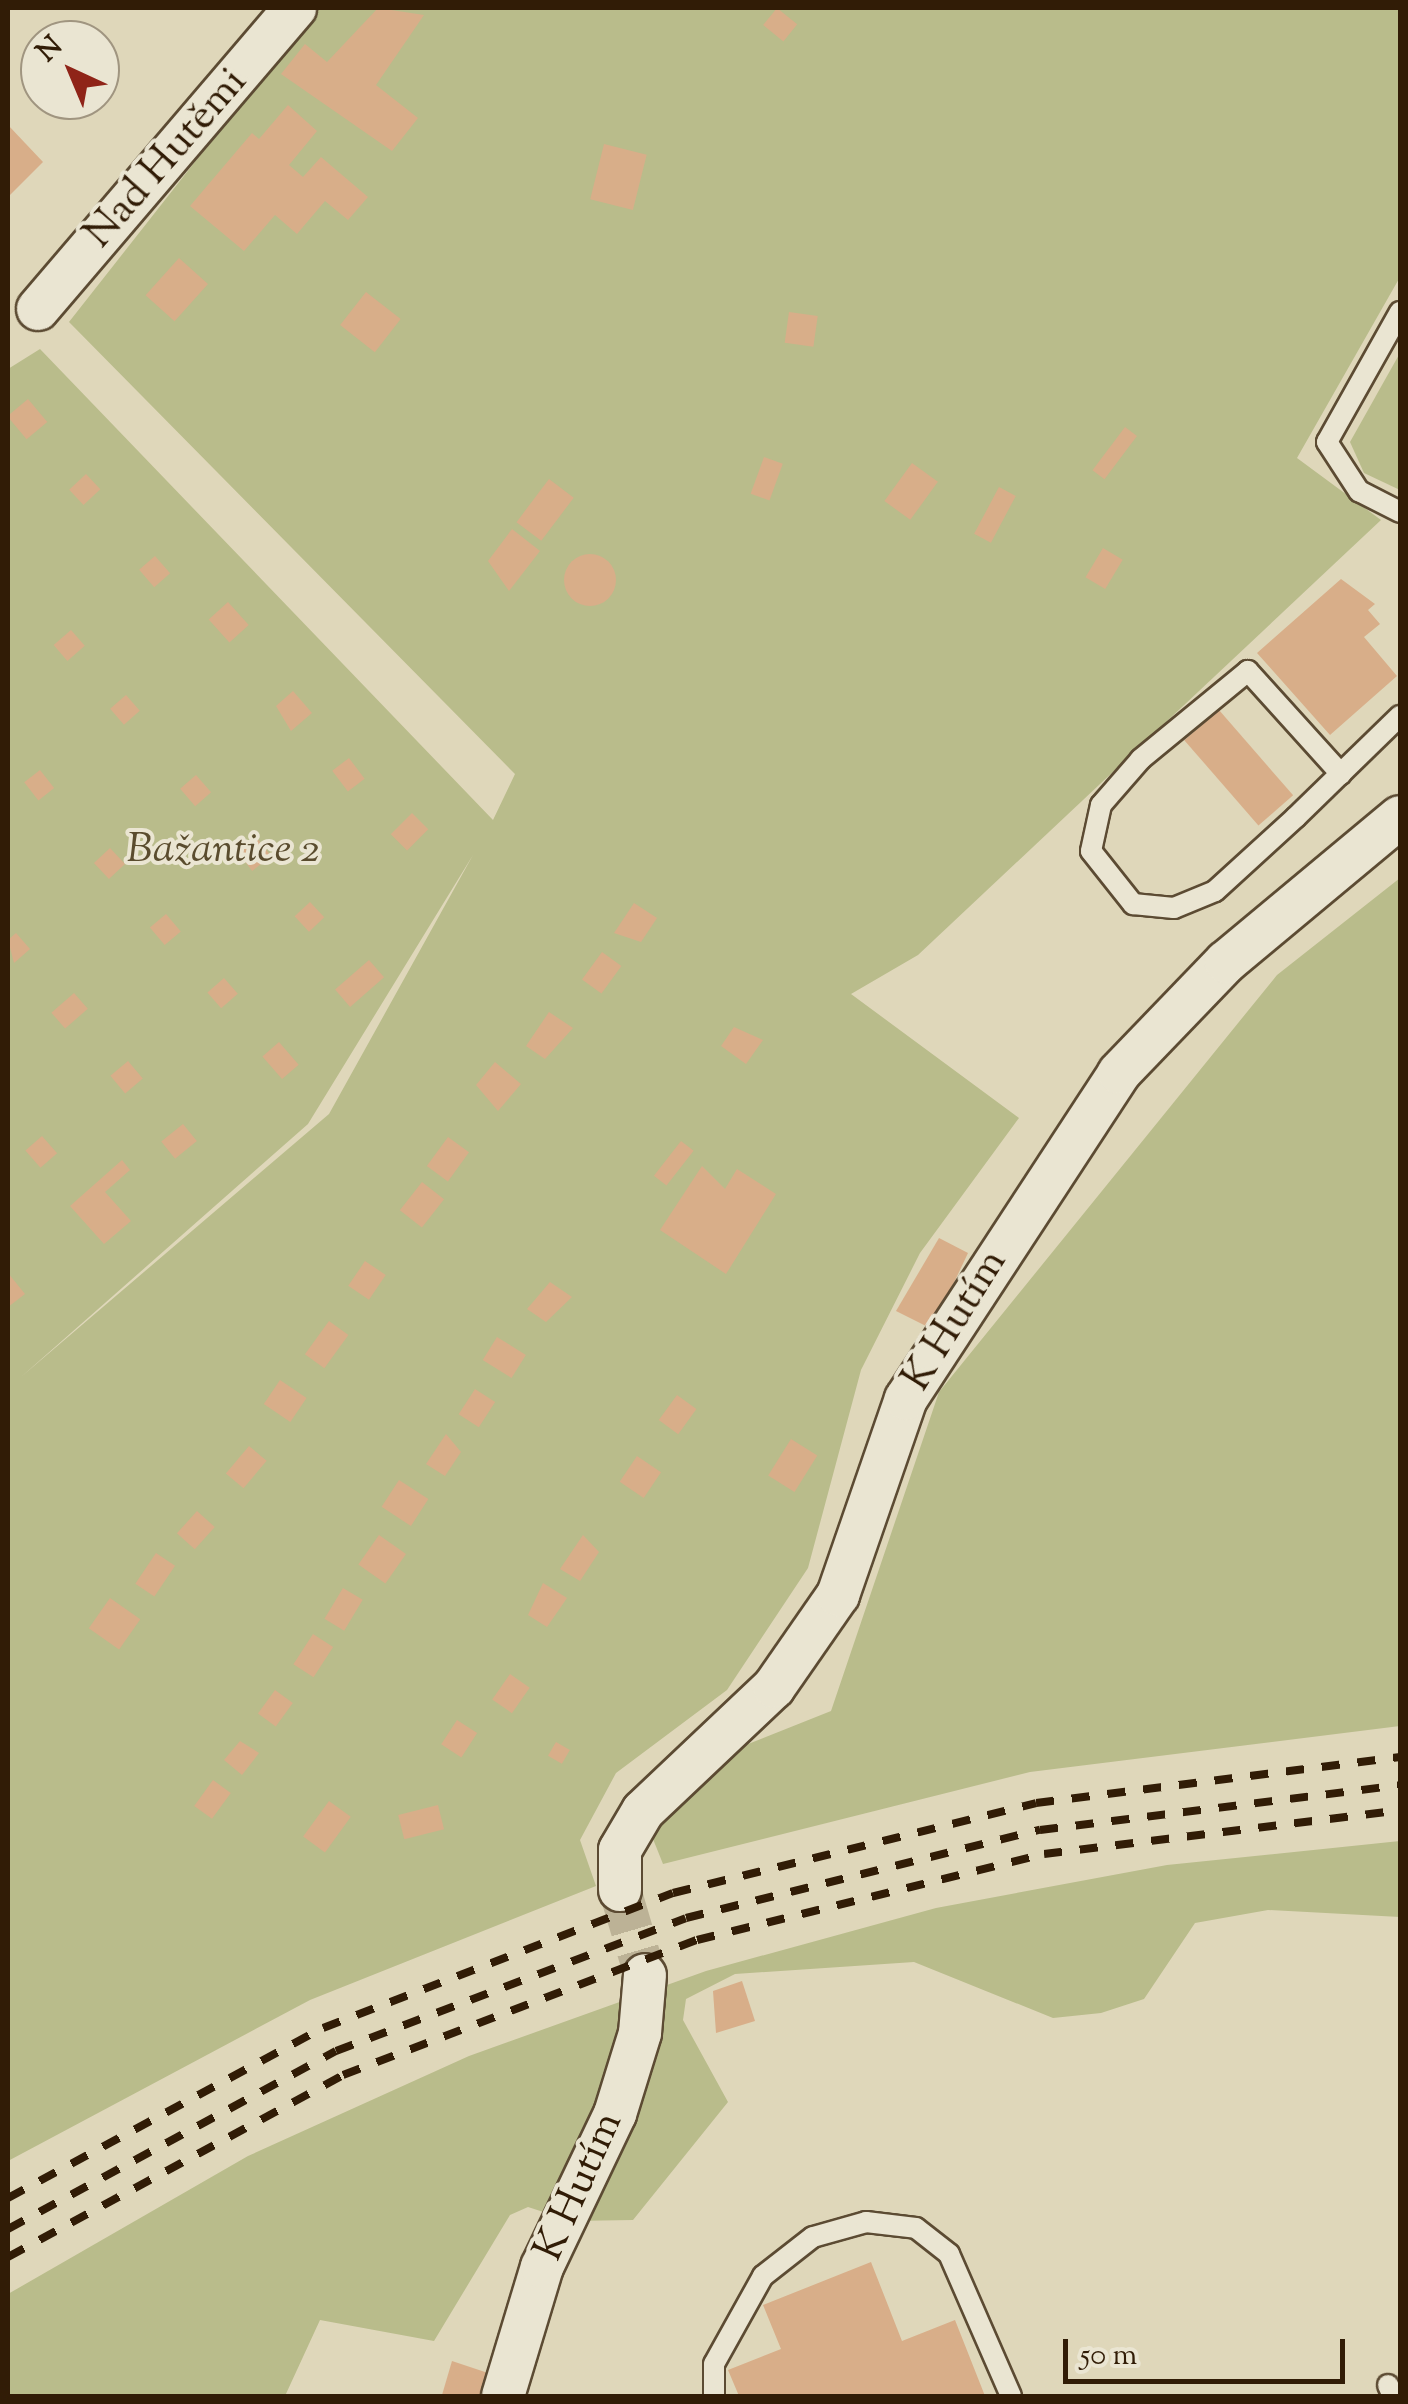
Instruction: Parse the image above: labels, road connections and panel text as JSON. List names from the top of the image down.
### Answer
{
  "streets": {
    "street": ["Nad Hutěmi", "K Hutím"]
  },
  "parks": ["Bažantice 2"],
  "scale_bar": "50 m",
  "north": "top left"
}
